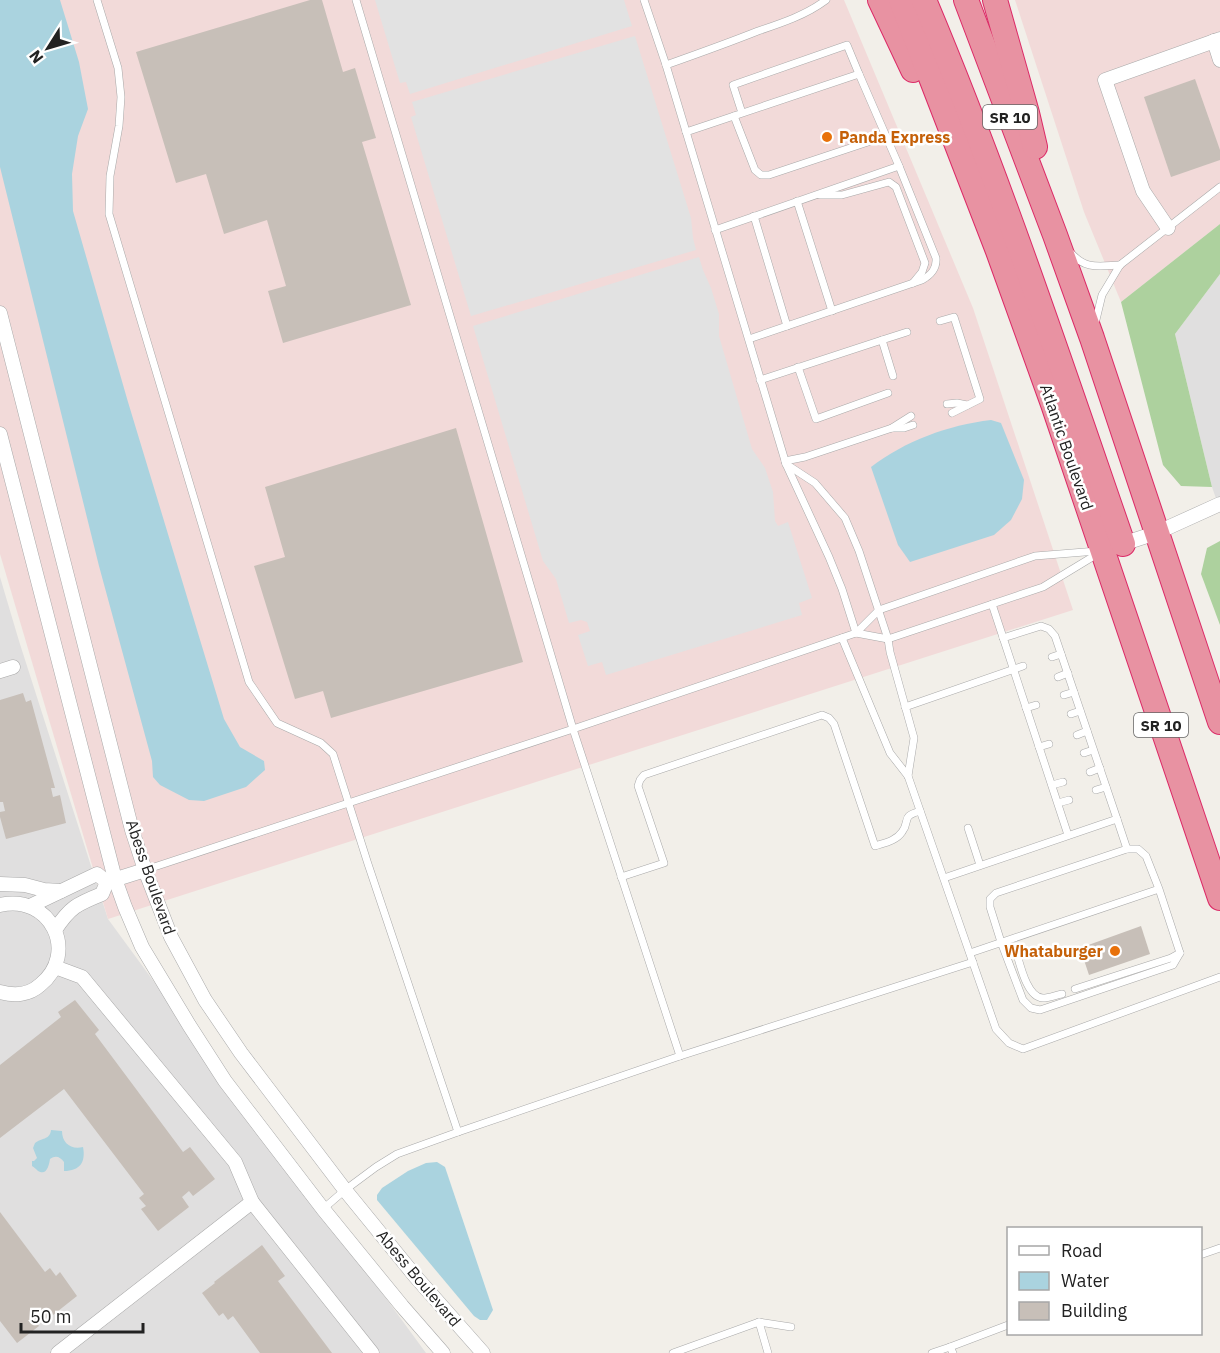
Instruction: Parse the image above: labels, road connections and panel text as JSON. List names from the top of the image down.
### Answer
{
  "streets": {
    "highway": ["SR 10", "Atlantic Boulevard"],
    "street": ["Abess Boulevard"]
  },
  "places": ["Panda Express", "Whataburger"],
  "legend": ["Road", "Water", "Building"],
  "scale_bar": "50 m",
  "north": "bottom left"
}
